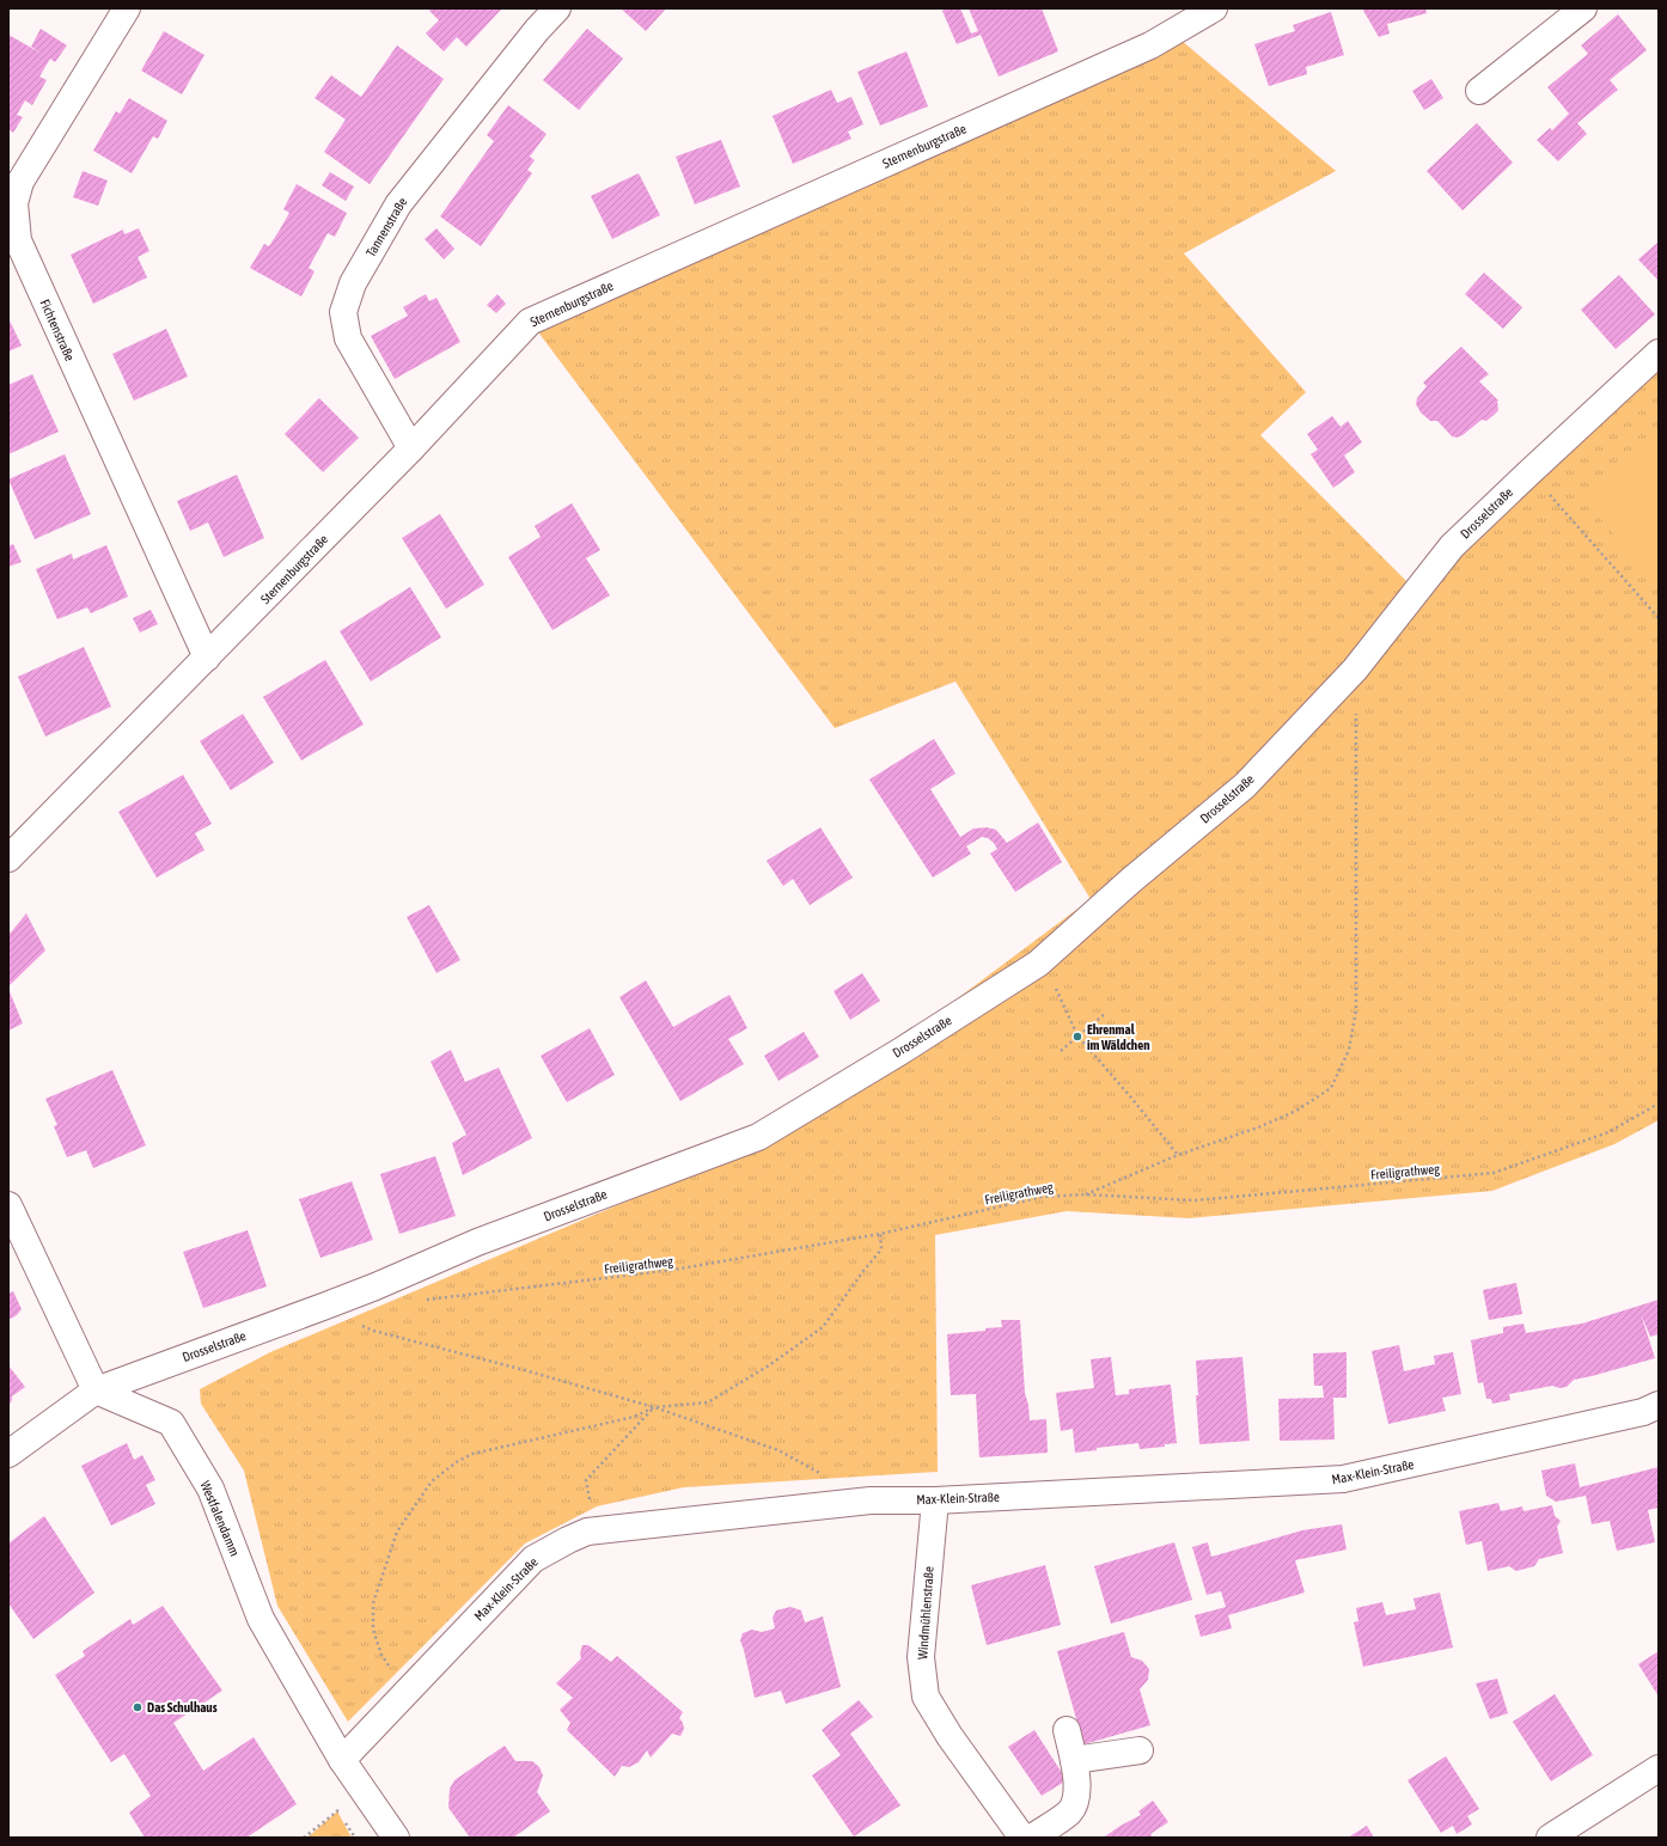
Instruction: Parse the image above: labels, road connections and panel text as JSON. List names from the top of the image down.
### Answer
{
  "streets": {
    "street": [
      "Sternenburgstraße",
      "Tannenstraße",
      "Fichtenstraße",
      "Drosselstraße",
      "Max-Klein-Straße",
      "Westfalendamm",
      "Windmühlenstraße"
    ],
    "path": ["Freiligrathweg"]
  },
  "crossings": [
    ["Sternenburgstraße", "Tannenstraße"],
    ["Sternenburgstraße", "Fichtenstraße"],
    ["Drosselstraße", "Westfalendamm"],
    ["Max-Klein-Straße", "Westfalendamm"],
    ["Max-Klein-Straße", "Windmühlenstraße"]
  ],
  "places": ["Ehrenmal im Wäldchen", "Das Schulhaus"]
}
